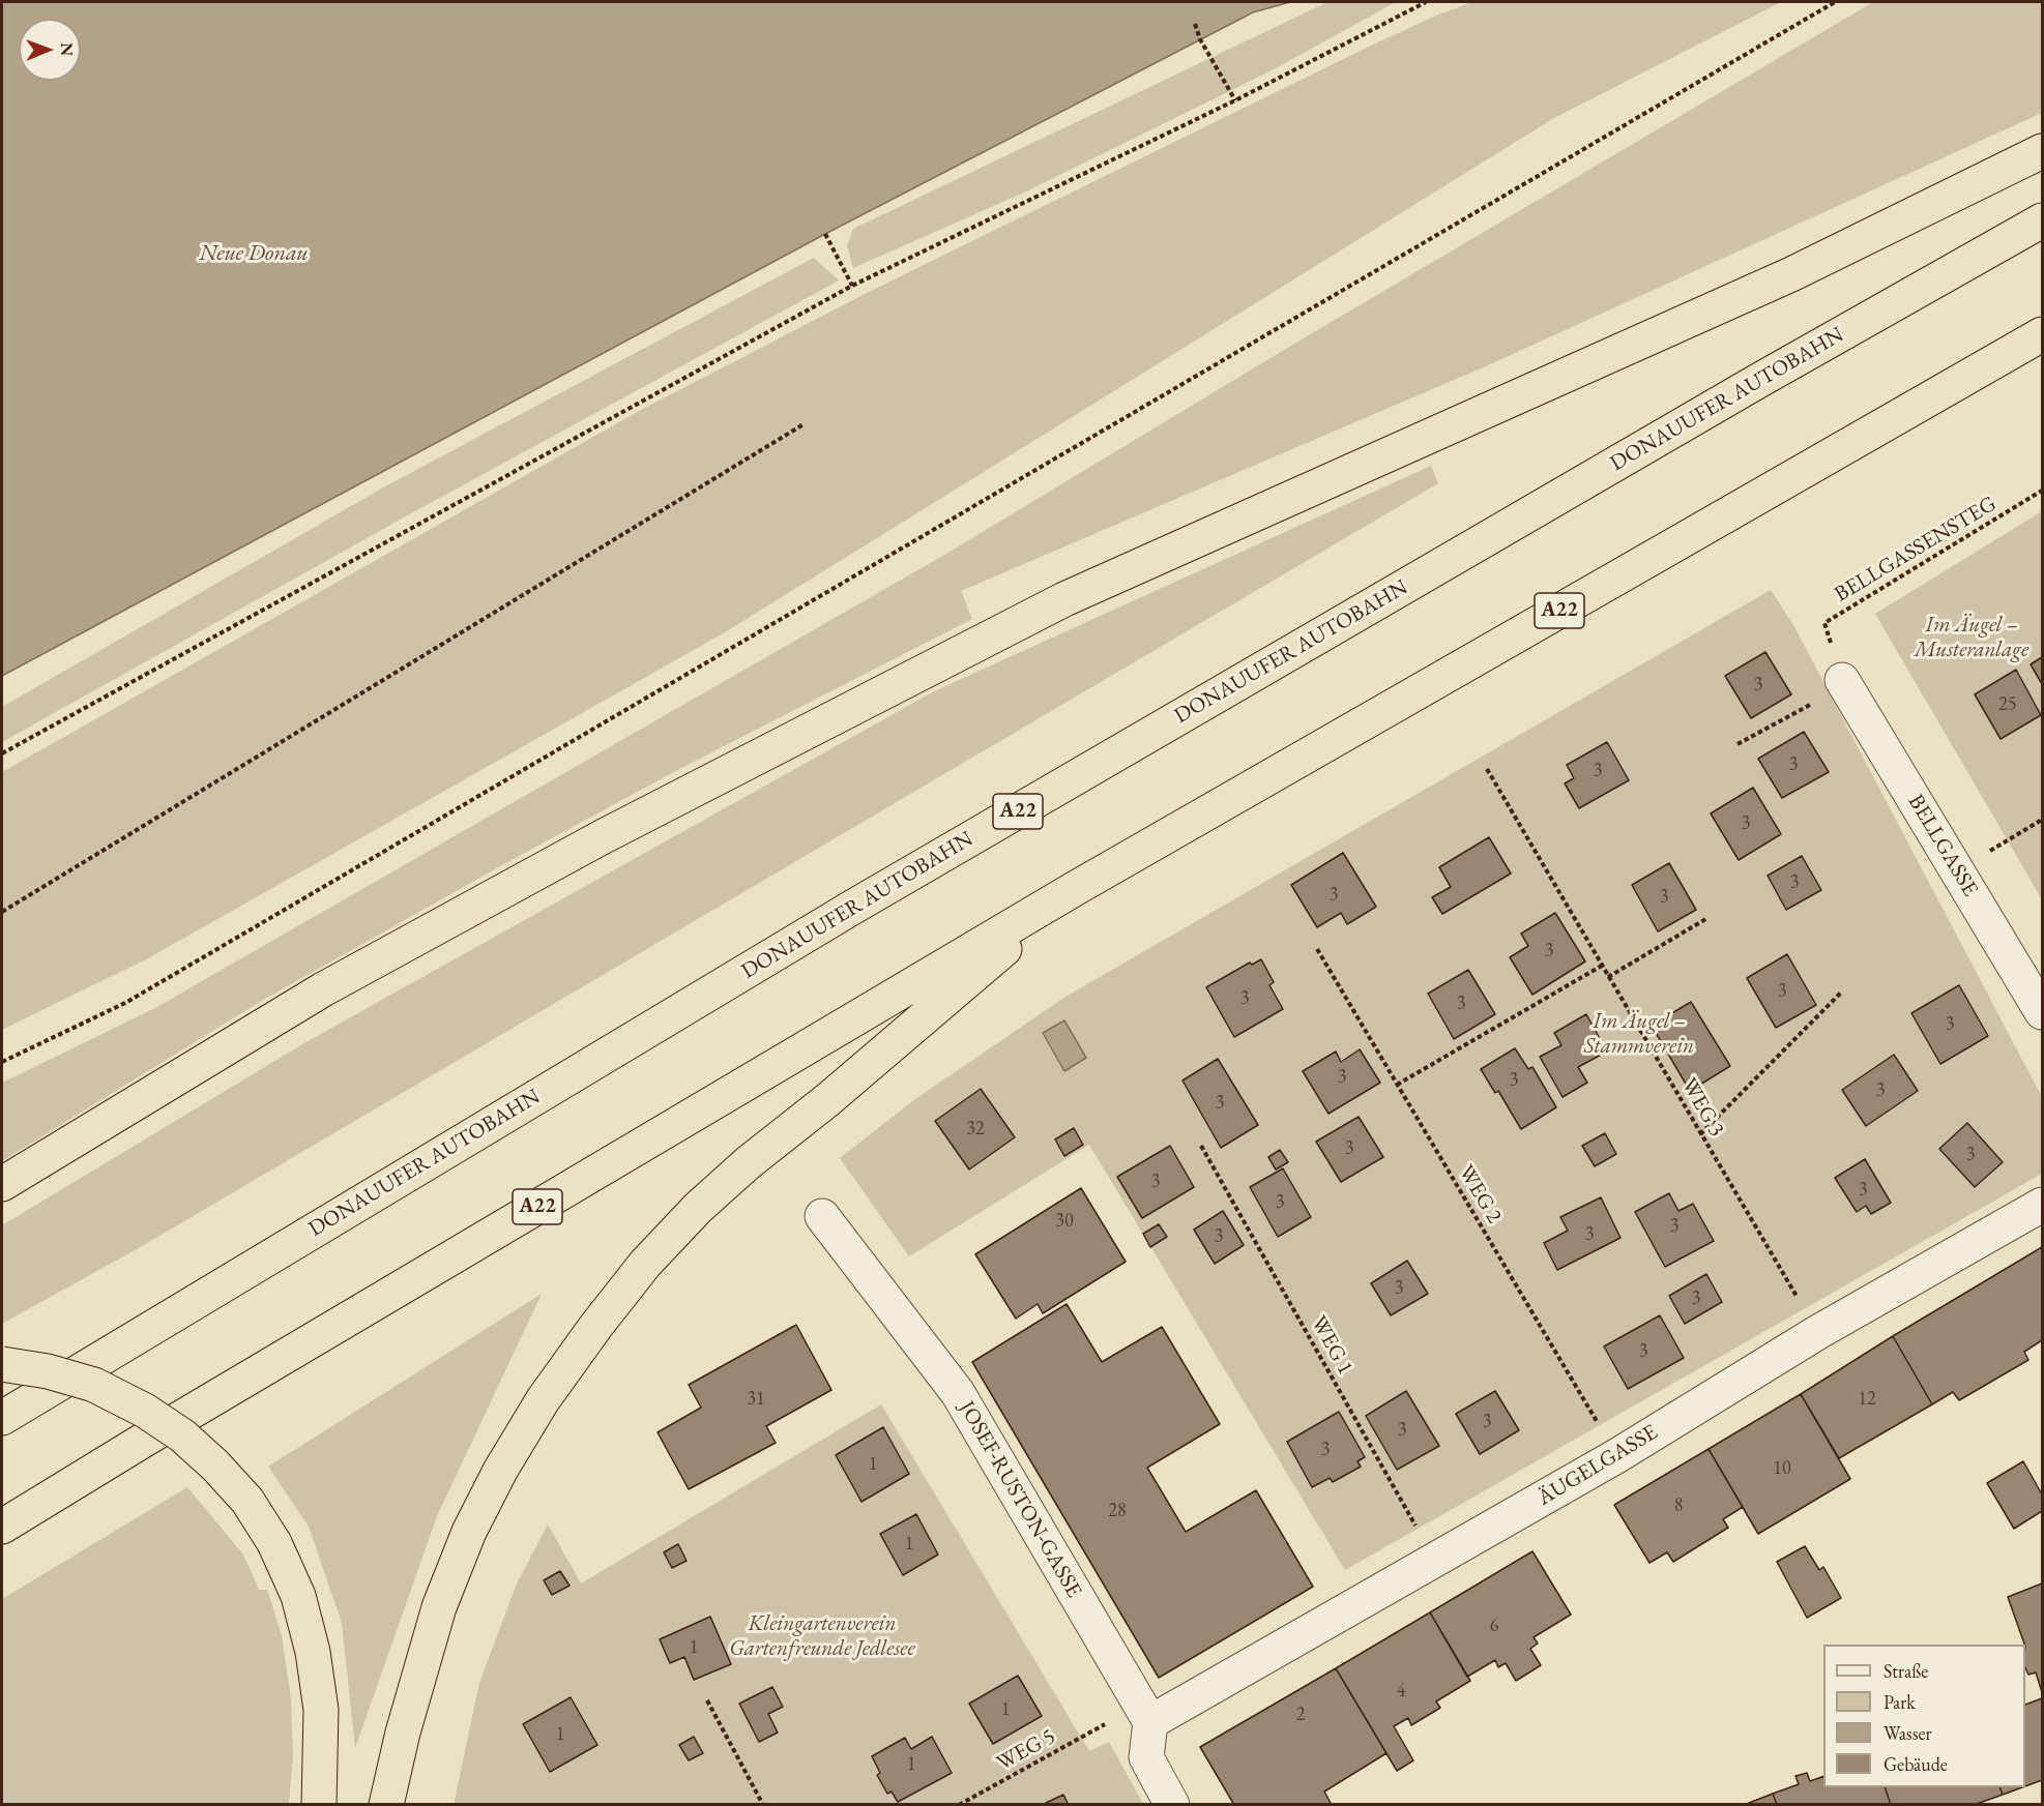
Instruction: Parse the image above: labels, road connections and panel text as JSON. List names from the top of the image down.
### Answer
{
  "streets": {
    "highway": ["DONAUUFER AUTOBAHN", "A22"],
    "street": ["BELLGASSE", "ÄUGELGASSE", "JOSEF-RUSTON-GASSE"],
    "path": [
      "BELLGASSENSTEG",
      "WEG 3",
      "WEG 2",
      "WEG 1",
      "WEG 5"
    ]
  },
  "crossings": [
    ["BELLGASSENSTEG", "BELLGASSE"],
    ["WEG 3", "ÄUGELGASSE"],
    ["WEG 2", "ÄUGELGASSE"],
    ["WEG 1", "ÄUGELGASSE"],
    ["ÄUGELGASSE", "JOSEF-RUSTON-GASSE"]
  ],
  "water": ["Neue Donau"],
  "parks": ["Im Äugel – Musteranlage", "Im Äugel – Stammverein", "Kleingartenverein Gartenfreunde Jedlesee"],
  "house_numbers": [
    "3",
    "25",
    "3",
    "3",
    "3",
    "3",
    "3",
    "3",
    "3",
    "3",
    "3",
    "3",
    "3",
    "3",
    "3",
    "3",
    "3",
    "32",
    "3",
    "3",
    "3",
    "3",
    "3",
    "30",
    "3",
    "3",
    "3",
    "3",
    "3",
    "3",
    "31",
    "12",
    "3",
    "3",
    "3",
    "1",
    "10",
    "8",
    "28",
    "1",
    "6",
    "1",
    "4",
    "1",
    "2",
    "1",
    "1"
  ],
  "legend": [
    "Straße",
    "Park",
    "Wasser",
    "Gebäude"
  ],
  "north": "right"
}
